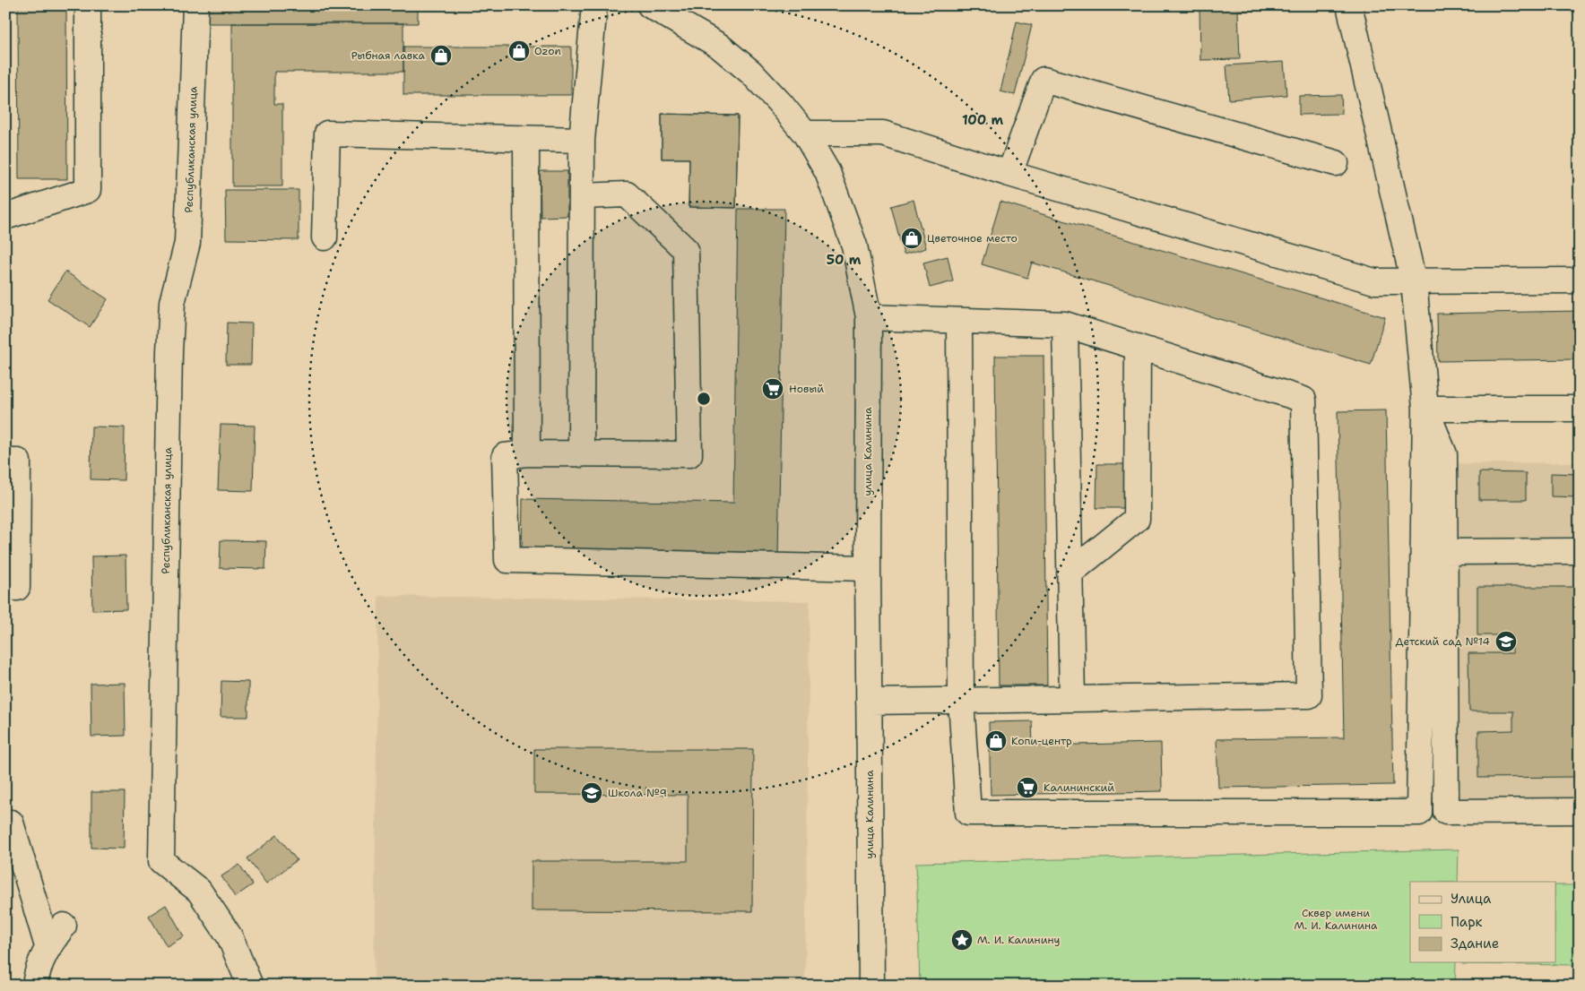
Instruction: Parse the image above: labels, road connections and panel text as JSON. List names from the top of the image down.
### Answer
{
  "streets": {
    "street": ["Республиканская улица", "улица Калинина"]
  },
  "parks": ["Сквер имени М. И. Калинина"],
  "places": {
    "shop": [
      "Ozon",
      "Рыбная лавка",
      "Цветочное место",
      "Копи-центр"
    ],
    "supermarket": ["Новый", "Калининский"],
    "school or university": ["Детский сад №14", "Школа №9"],
    "place": ["М. И. Калинину"]
  },
  "legend": ["Улица", "Парк", "Здание"],
  "rings": ["100 m", "50 m"]
}
